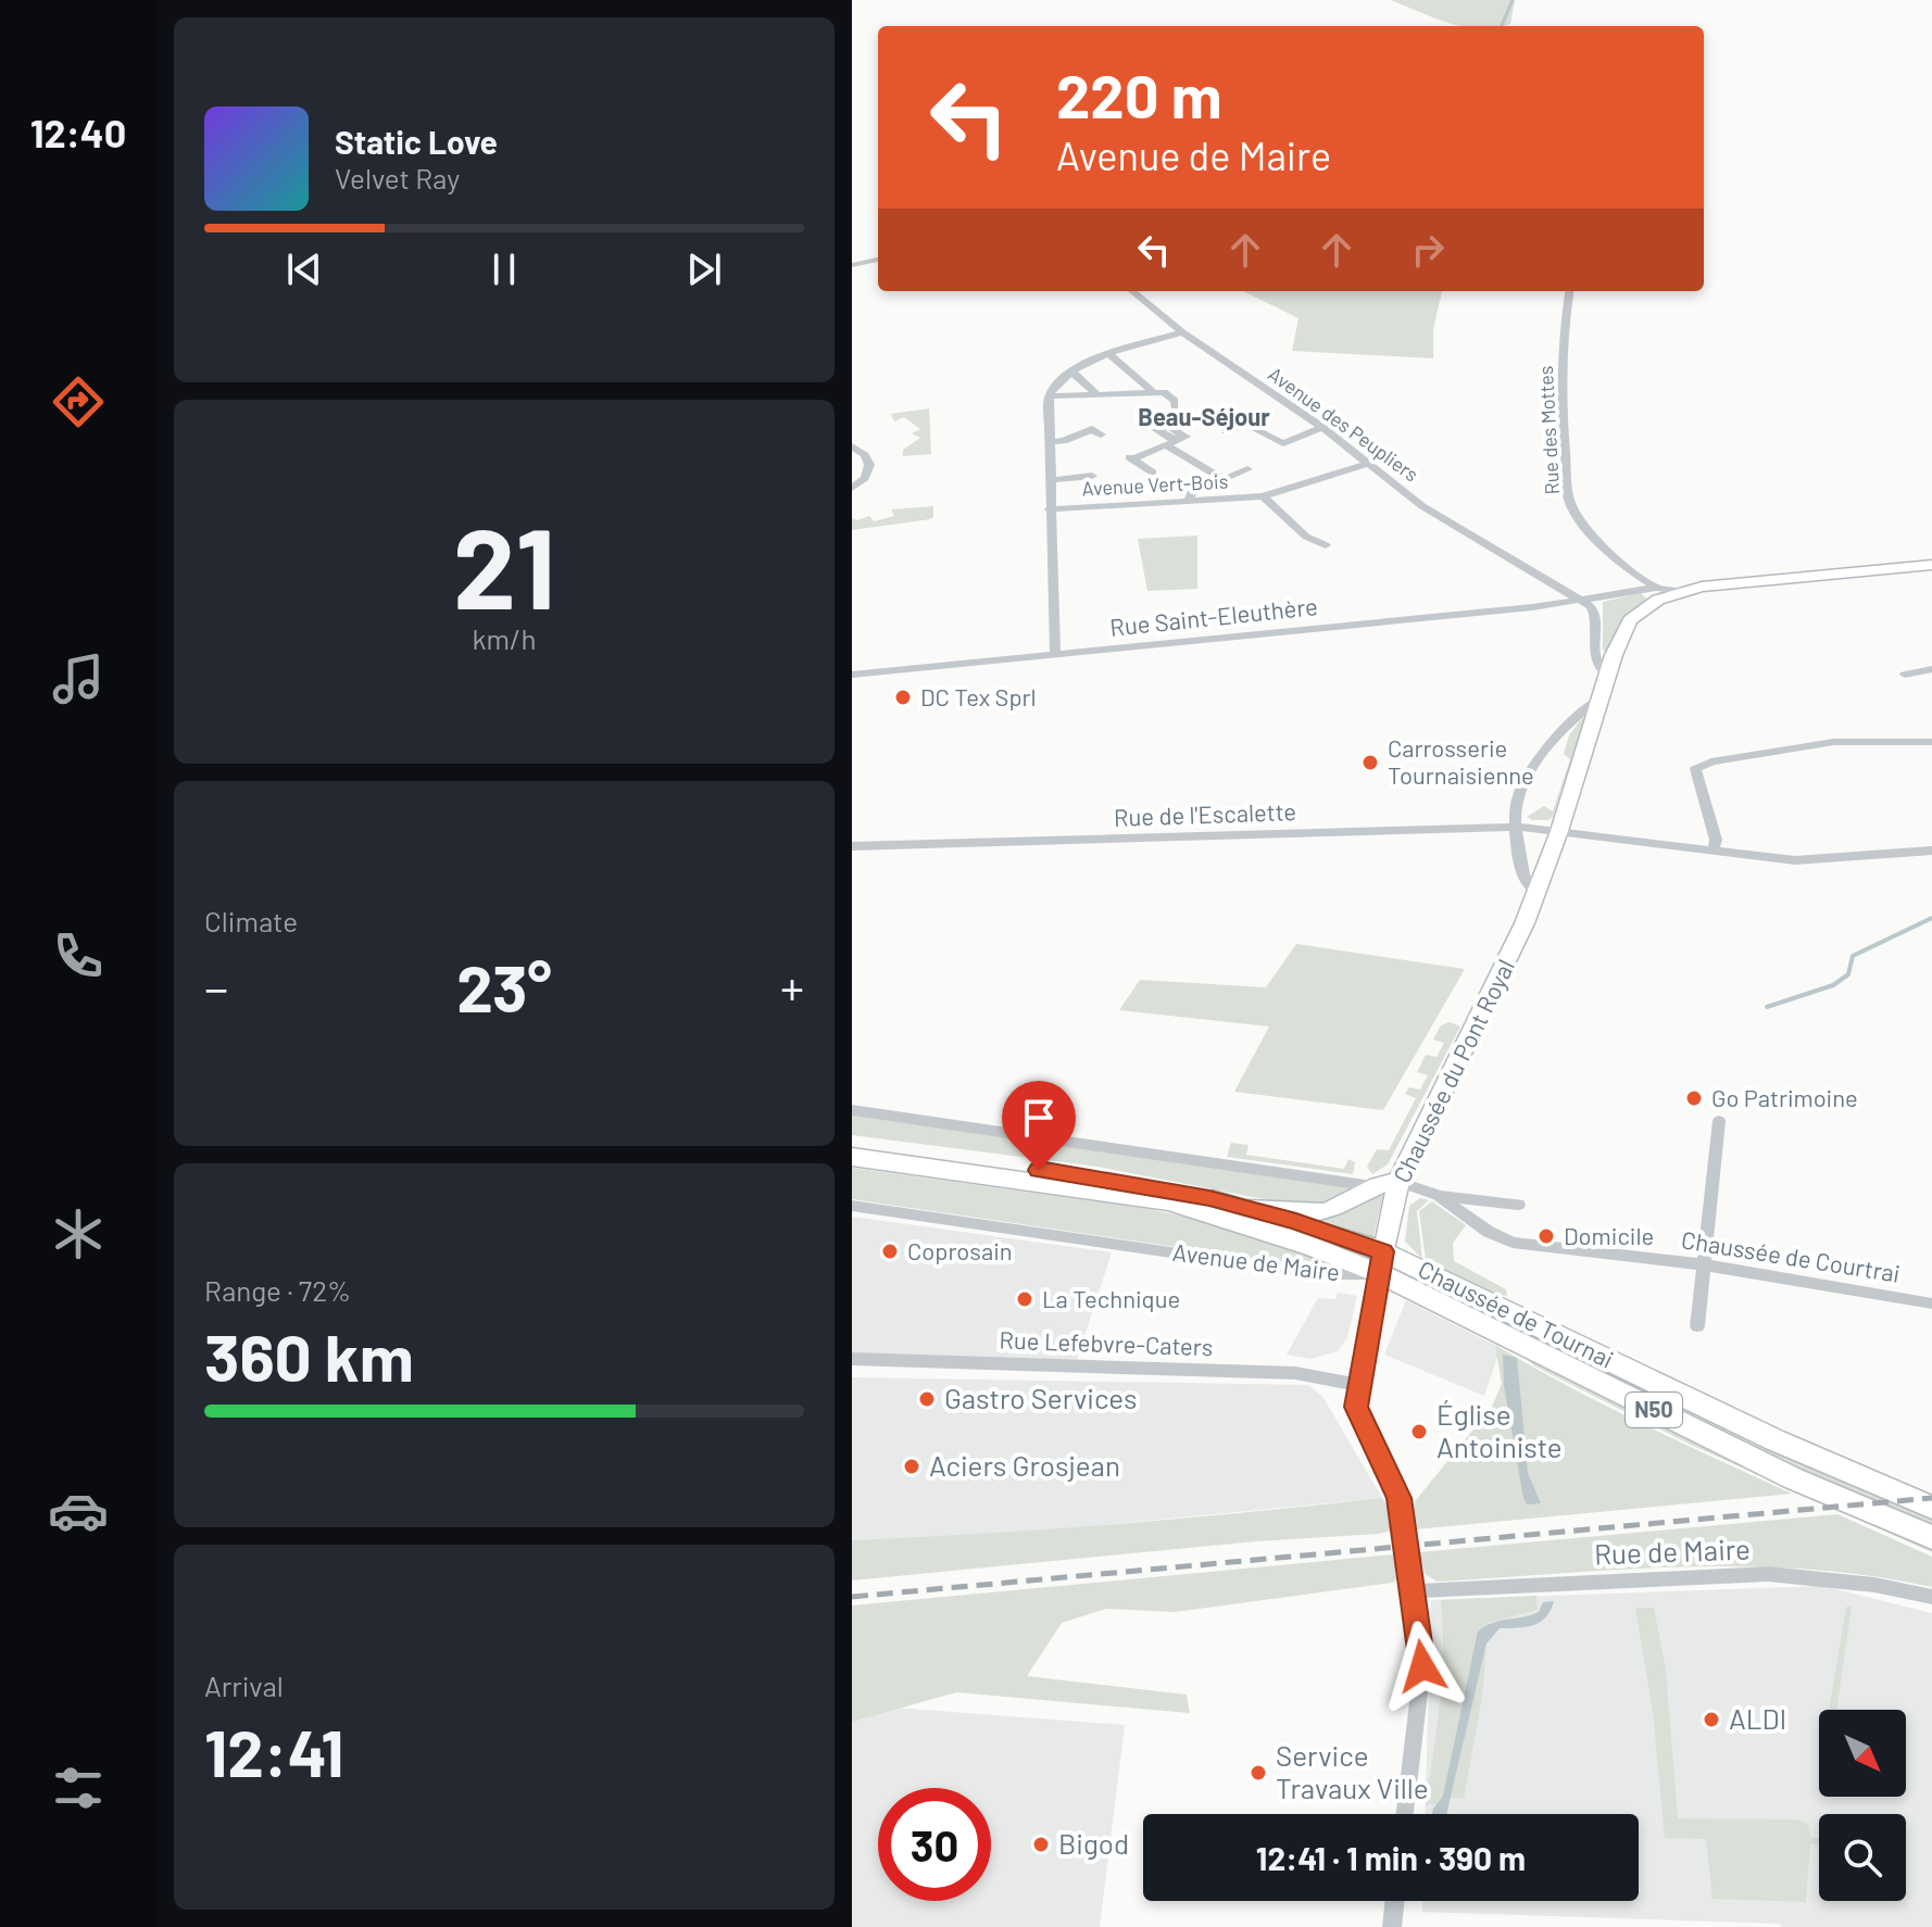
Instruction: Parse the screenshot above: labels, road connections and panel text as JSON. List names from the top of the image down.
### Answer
{
  "streets": {
    "main road": [
      "Chaussée du Pont Royal",
      "Avenue de Maire",
      "Chaussée de Tournai",
      "N50"
    ],
    "street": [
      "Avenue des Peupliers",
      "Rue des Mottes",
      "Avenue Vert-Bois",
      "Rue Saint-Eleuthère",
      "Rue de l'Escalette",
      "Chaussée de Courtrai",
      "Rue Lefebvre-Caters",
      "Rue de Maire"
    ]
  },
  "crossings": [
    ["Avenue des Peupliers", "Avenue Vert-Bois"],
    ["Avenue des Peupliers", "Rue Saint-Eleuthère"],
    ["Rue de l'Escalette", "Chaussée du Pont Royal"],
    ["Chaussée du Pont Royal", "Chaussée de Courtrai"],
    ["Chaussée du Pont Royal", "Avenue de Maire"],
    ["Chaussée du Pont Royal", "Chaussée de Tournai"],
    ["Avenue de Maire", "Chaussée de Tournai"]
  ],
  "districts": ["Beau-Séjour"],
  "places": [
    "DC Tex Sprl",
    "Carrosserie Tournaisienne",
    "Go Patrimoine",
    "Domicile",
    "Coprosain",
    "La Technique",
    "Gastro Services",
    "Église Antoiniste",
    "Aciers Grosjean",
    "ALDI",
    "Service Travaux Ville",
    "Bigod"
  ],
  "north": "bottom right",
  "page": {
    "tabs": "12:40",
    "turn": ["220 m", "Avenue de Maire"],
    "song": ["Static Love", "Velvet Ray"],
    "tile": [
      ["21", "km/h"],
      "Climate",
      ["Range · 72%", "360 km"],
      ["Arrival", "12:41"]
    ],
    "heat": ["−", "23°", "+"],
    "limit": "30",
    "trip": "12:41 · 1 min · 390 m"
  }
}
